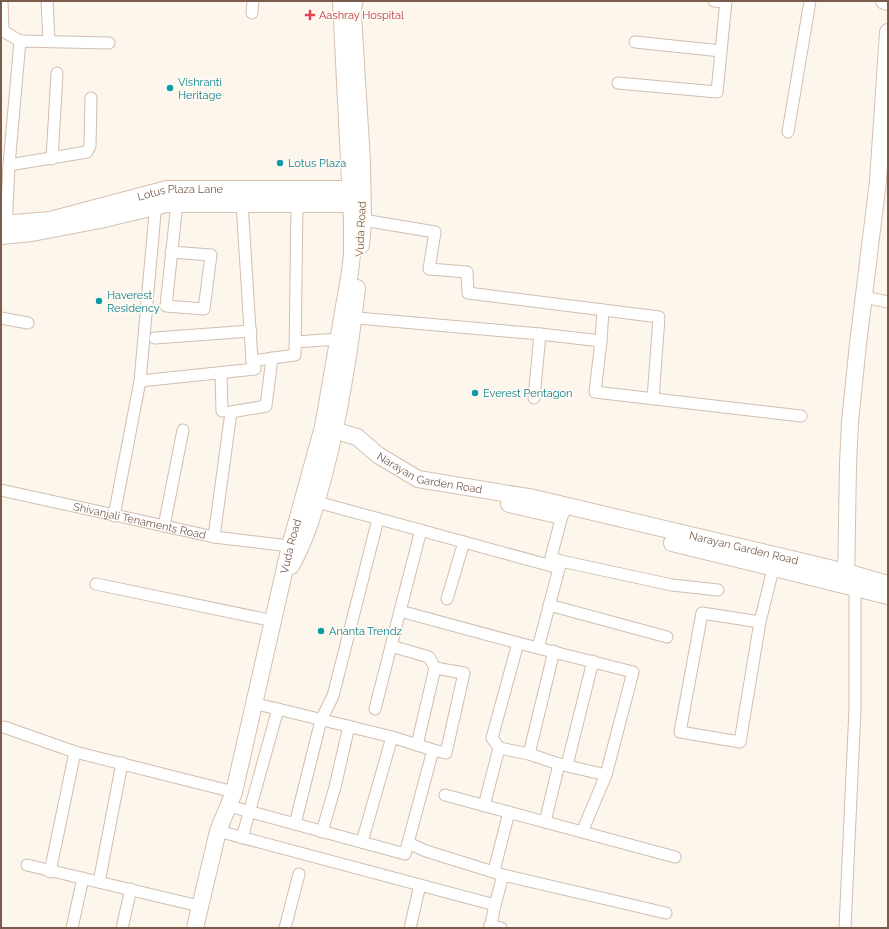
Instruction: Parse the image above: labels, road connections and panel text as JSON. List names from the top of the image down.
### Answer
{
  "streets": {
    "street": [
      "Lotus Plaza Lane",
      "Vuda Road",
      "Narayan Garden Road",
      "Shivanjali Tenaments Road"
    ]
  },
  "crossings": [
    ["Lotus Plaza Lane", "Vuda Road"],
    ["Vuda Road", "Narayan Garden Road"]
  ],
  "places": {
    "health": ["Aashray Hospital"],
    "other": [
      "Vishranti Heritage",
      "Lotus Plaza",
      "Haverest Residency",
      "Everest Pentagon",
      "Ananta Trendz"
    ]
  }
}
